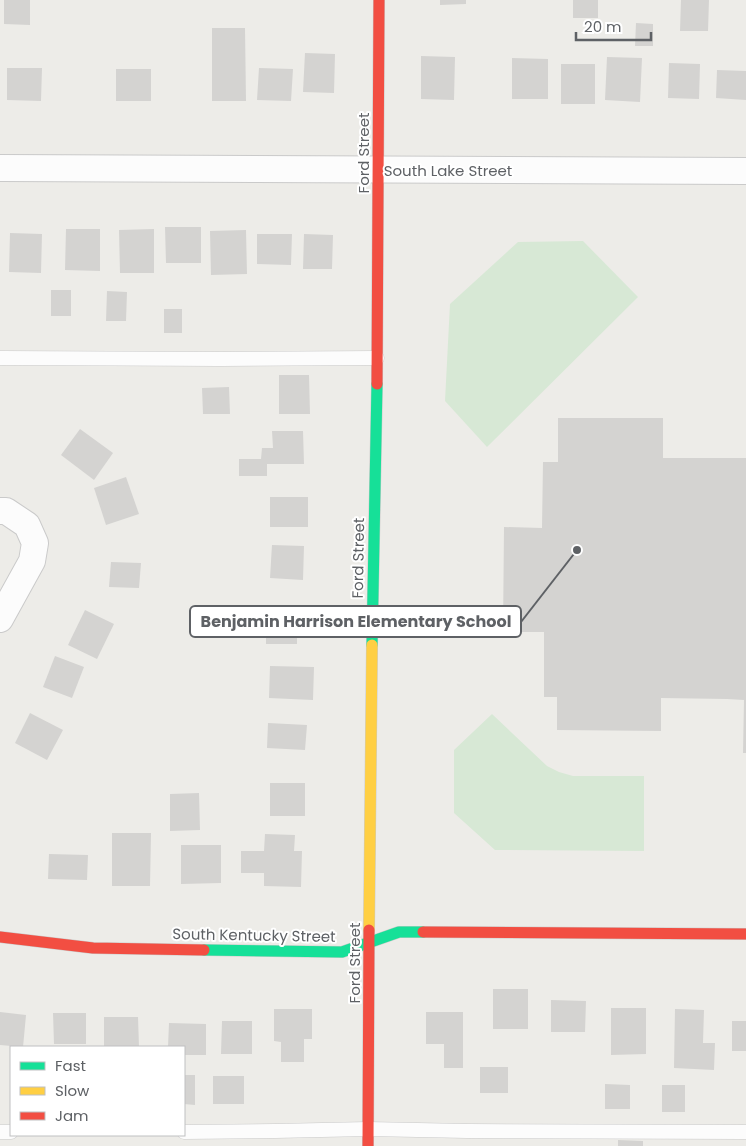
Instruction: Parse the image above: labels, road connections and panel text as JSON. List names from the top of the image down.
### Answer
{
  "streets": {
    "street": ["Ford Street", "South Lake Street", "South Kentucky Street"]
  },
  "crossings": [
    ["Ford Street", "South Lake Street"],
    ["Ford Street", "South Kentucky Street"]
  ],
  "places": ["Benjamin Harrison Elementary School"],
  "legend": ["Fast", "Slow", "Jam"],
  "scale_bar": "20 m"
}
